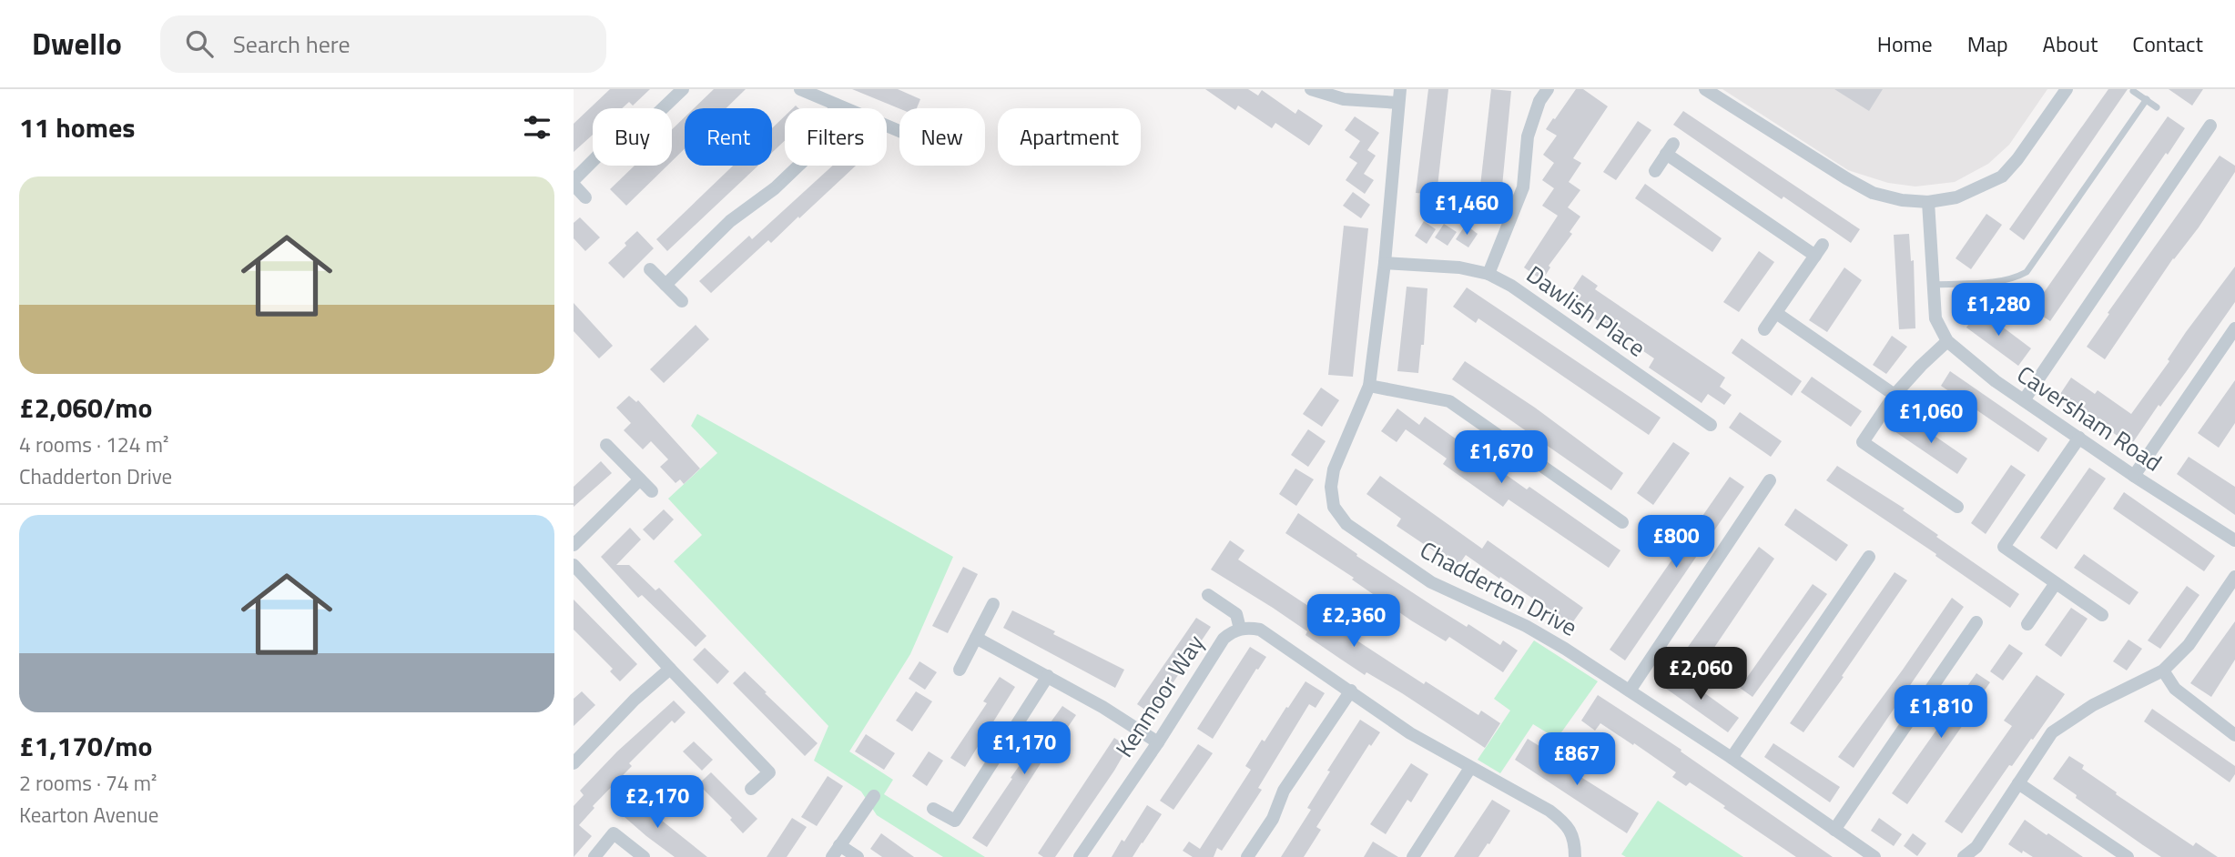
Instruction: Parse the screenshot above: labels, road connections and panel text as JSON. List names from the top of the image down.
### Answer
{
  "streets": {
    "street": [
      "Dawlish Place",
      "Caversham Road",
      "Chadderton Drive",
      "Kenmoor Way"
    ]
  },
  "crossings": [
    ["Dawlish Place", "Chadderton Drive"]
  ],
  "page": {
    "header": "Dwello",
    "search": "Search here",
    "nav": [
      "Home",
      "Map",
      "About",
      "Contact"
    ],
    "heading": "11 homes",
    "chip": [
      "Buy",
      "Rent",
      "Filters",
      "New",
      "Apartment"
    ],
    "list": [
      {
        "name": "£2,060/mo",
        "note": "4 rooms · 124 m² · Chadderton Drive"
      },
      {
        "name": "£1,170/mo",
        "note": "2 rooms · 74 m² · Kearton Avenue"
      }
    ],
    "price": [
      "£1,460",
      "£1,280",
      "£1,060",
      "£1,670",
      "£800",
      "£2,360",
      "£2,060",
      "£1,810",
      "£1,170",
      "£867",
      "£2,170"
    ]
  }
}
